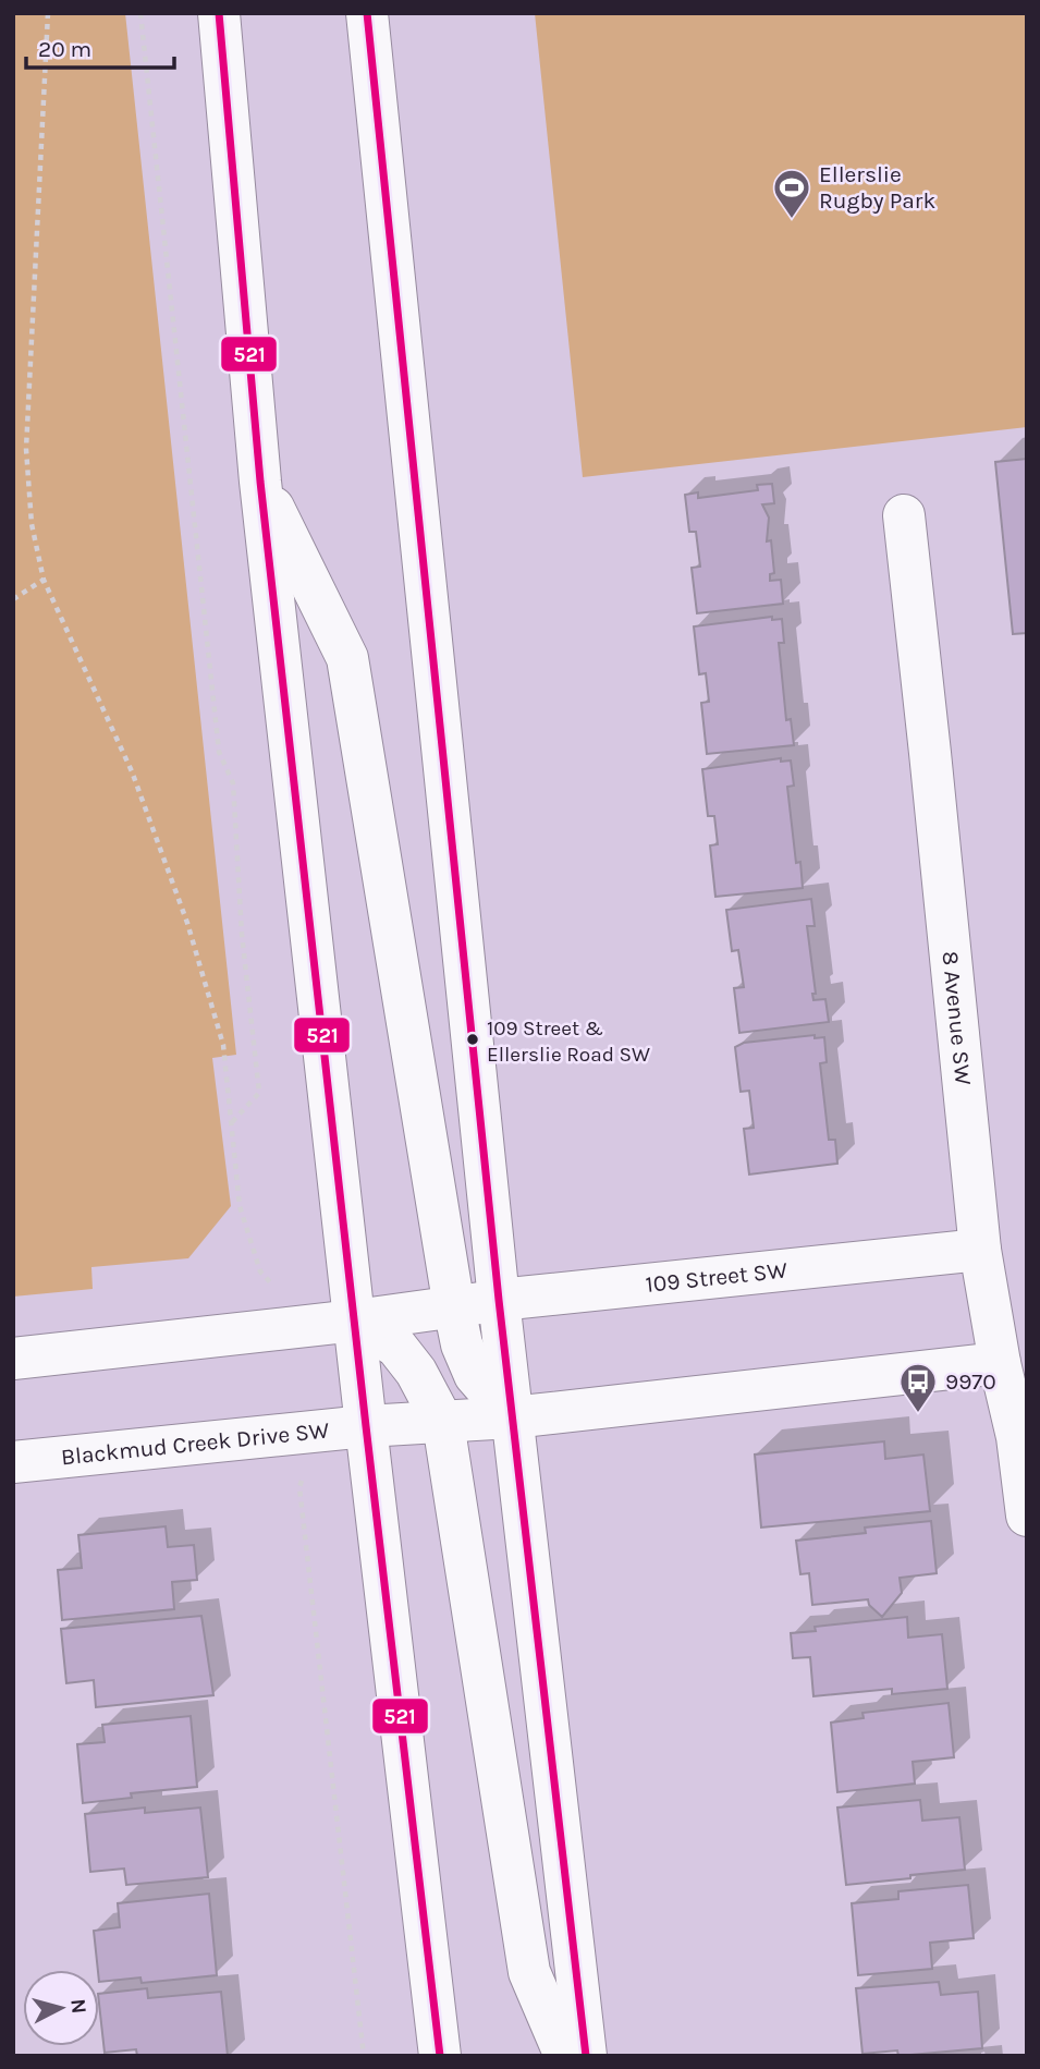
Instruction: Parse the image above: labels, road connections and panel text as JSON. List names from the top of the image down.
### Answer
{
  "streets": {
    "main road": ["8 Avenue SW", "109 Street SW", "Blackmud Creek Drive SW"]
  },
  "crossings": [
    ["8 Avenue SW", "109 Street SW"]
  ],
  "places": {
    "sports": ["Ellerslie Rugby Park"],
    "other": ["109 Street & Ellerslie Road SW"],
    "bus stop": ["9970"]
  },
  "lines": ["transit line 521"],
  "scale_bar": "20 m",
  "north": "right"
}
